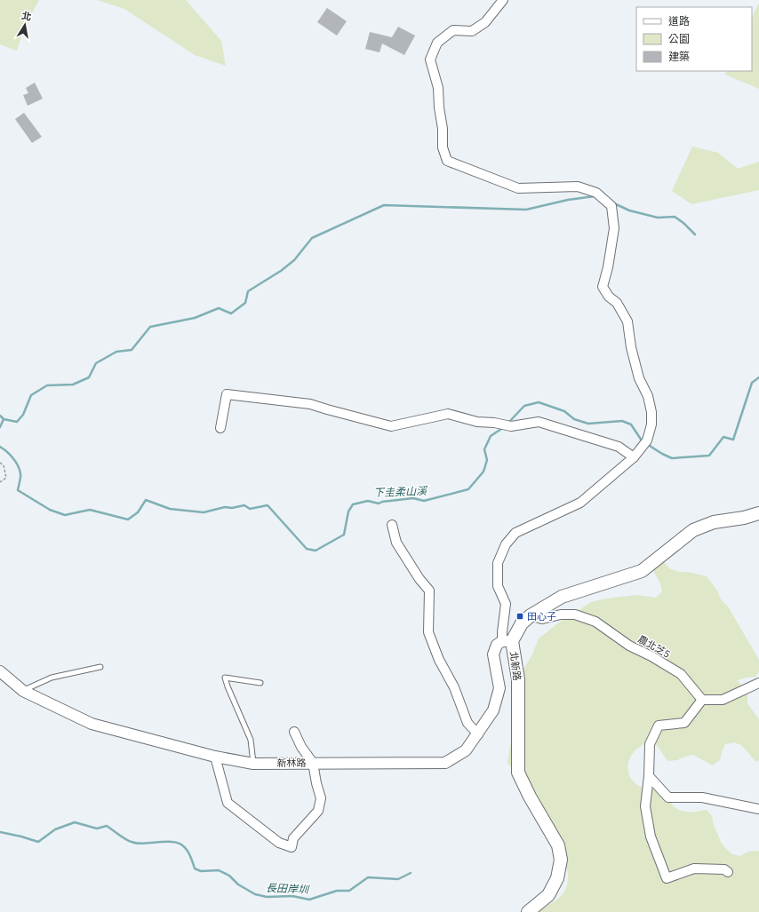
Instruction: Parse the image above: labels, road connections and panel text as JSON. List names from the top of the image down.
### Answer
{
  "streets": {
    "main road": ["北新路"],
    "street": ["農北芝5", "新林路"]
  },
  "crossings": [
    ["農北芝5", "北新路"],
    ["北新路", "新林路"]
  ],
  "water": ["下圭柔山溪", "長田岸圳"],
  "places": {
    "transit": ["田心子"]
  },
  "legend": ["道路", "公園", "建築"],
  "north": "top"
}
